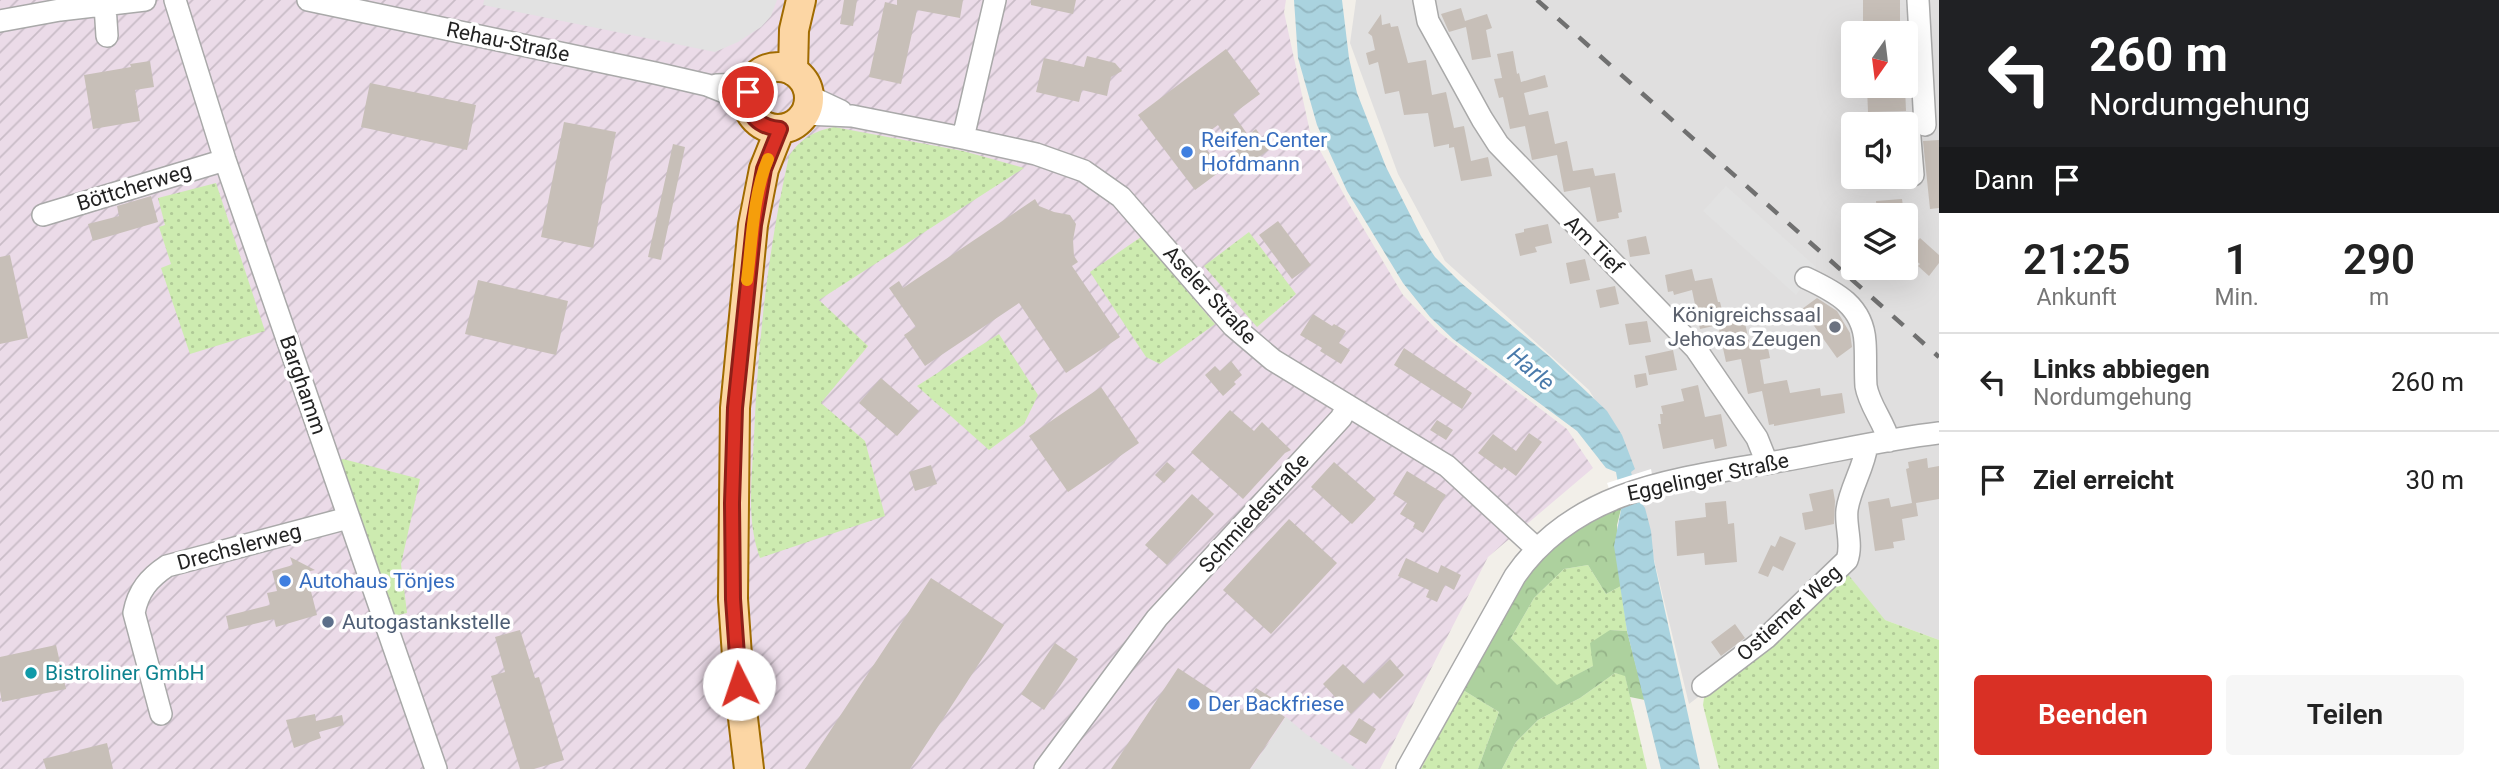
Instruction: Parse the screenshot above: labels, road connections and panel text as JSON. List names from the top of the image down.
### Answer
{
  "streets": {
    "street": [
      "Rehau-Straße",
      "Böttcherweg",
      "Am Tief",
      "Aseler Straße",
      "Barghamm",
      "Eggelinger Straße",
      "Schmiedestraße",
      "Drechslerweg",
      "Ostiemer Weg"
    ]
  },
  "crossings": [
    ["Böttcherweg", "Barghamm"],
    ["Am Tief", "Eggelinger Straße"],
    ["Aseler Straße", "Eggelinger Straße"],
    ["Aseler Straße", "Schmiedestraße"],
    ["Barghamm", "Drechslerweg"],
    ["Eggelinger Straße", "Ostiemer Weg"]
  ],
  "water": ["Harle"],
  "places": [
    "Reifen-Center Hofdmann",
    "Königreichssaal Jehovas Zeugen",
    "Autohaus Tönjes",
    "Autogastankstelle",
    "Bistroliner GmbH",
    "Der Backfriese"
  ],
  "north": "bottom",
  "page": {
    "turn": ["260 m", "Nordumgehung"],
    "then": "Dann",
    "eta": [
      "21:25",
      "Ankunft",
      "1",
      "Min.",
      "290",
      "m"
    ],
    "list": [
      {
        "name": "Links abbiegen",
        "note": "Nordumgehung",
        "value": "260 m"
      },
      {
        "name": "Ziel erreicht",
        "value": "30 m"
      }
    ],
    "buttons": ["Beenden", "Teilen"]
  }
}
